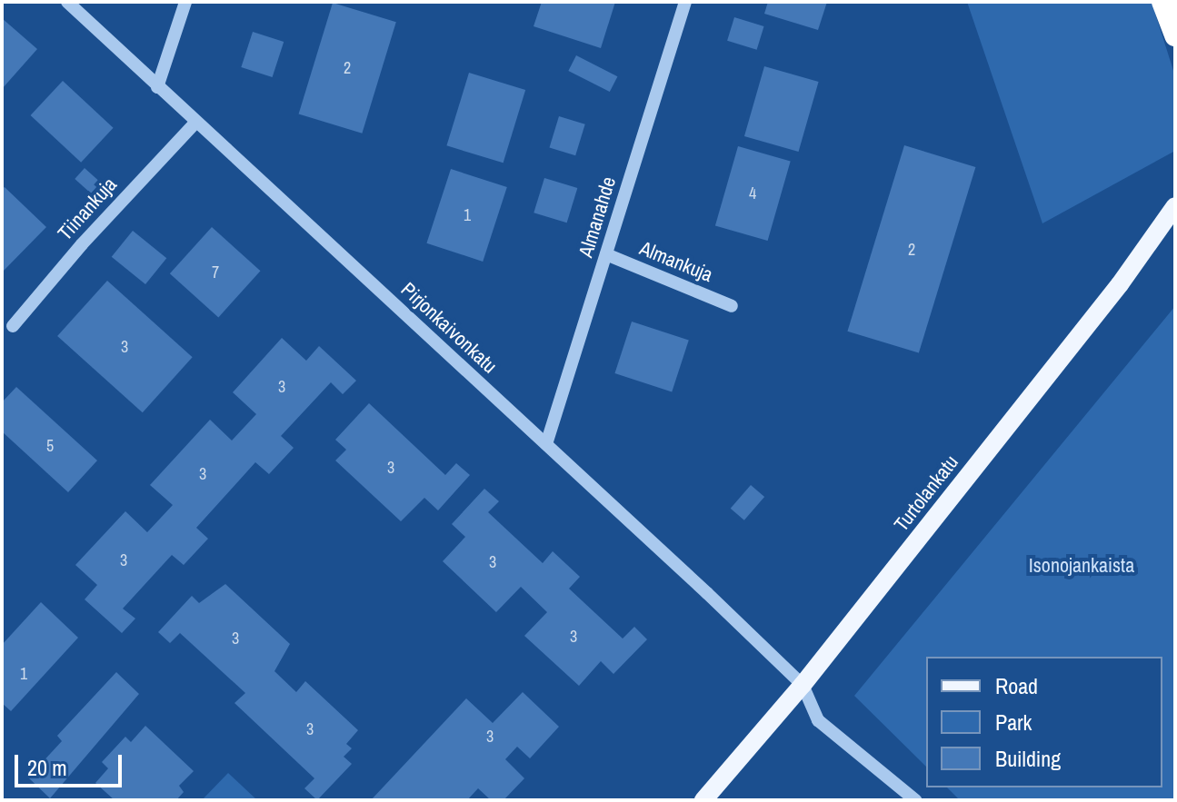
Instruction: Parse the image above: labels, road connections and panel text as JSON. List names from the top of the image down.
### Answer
{
  "streets": {
    "main road": ["Turtolankatu"],
    "street": [
      "Tiinankuja",
      "Almanahde",
      "Almankuja",
      "Pirjonkaivonkatu"
    ]
  },
  "crossings": [
    ["Tiinankuja", "Pirjonkaivonkatu"],
    ["Almanahde", "Almankuja"],
    ["Almanahde", "Pirjonkaivonkatu"],
    ["Pirjonkaivonkatu", "Turtolankatu"]
  ],
  "parks": ["Isonojankaista"],
  "house_numbers": [
    "2",
    "4",
    "1",
    "2",
    "7",
    "3",
    "3",
    "5",
    "3",
    "3",
    "3",
    "3",
    "3",
    "3",
    "1",
    "3",
    "3"
  ],
  "legend": ["Road", "Park", "Building"],
  "scale_bar": "20 m"
}
